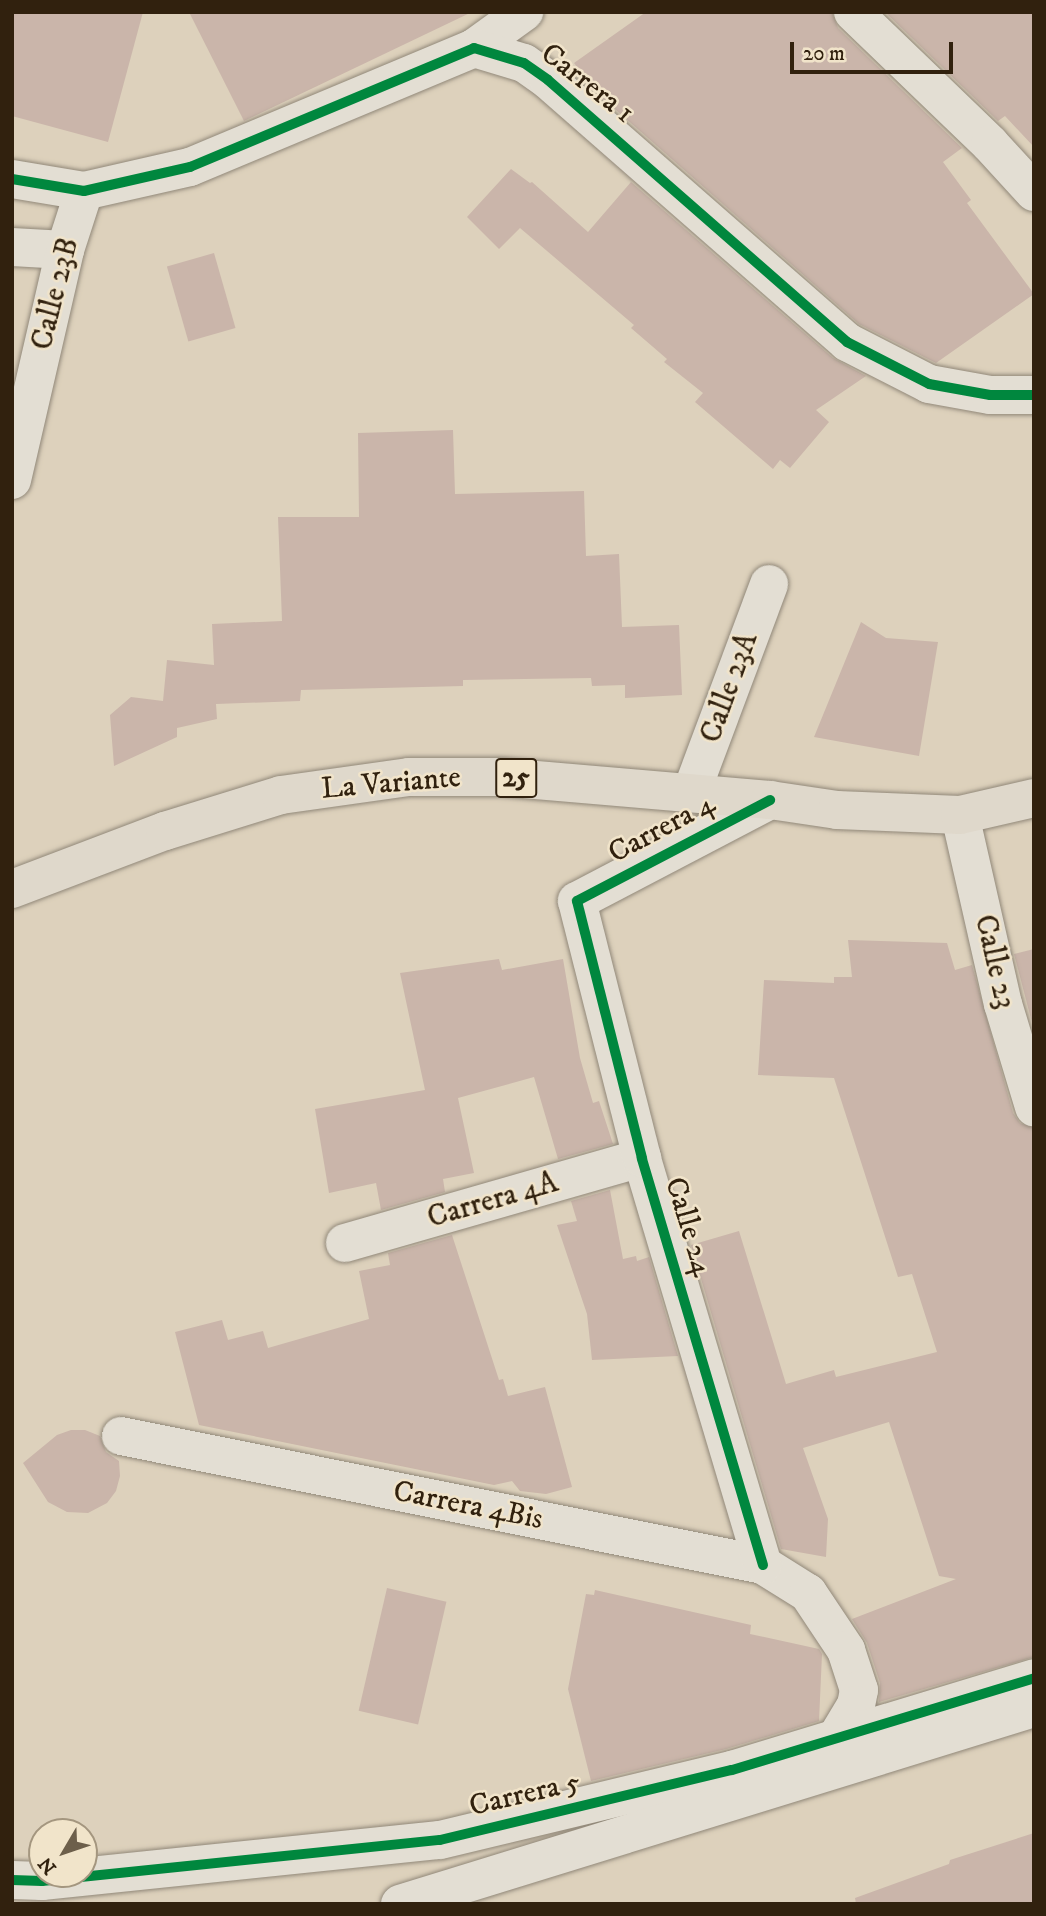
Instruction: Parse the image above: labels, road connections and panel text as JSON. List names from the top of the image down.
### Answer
{
  "streets": {
    "main road": ["25", "La Variante"],
    "street": [
      "Carrera 1",
      "Calle 23B",
      "Calle 23A",
      "Carrera 4",
      "Calle 23",
      "Carrera 4A",
      "Calle 24",
      "Carrera 4Bis",
      "Carrera 5"
    ]
  },
  "crossings": [
    ["Calle 23A", "La Variante"],
    ["La Variante", "Carrera 4"],
    ["La Variante", "Calle 23"],
    ["Carrera 4", "Calle 24"],
    ["Carrera 4A", "Calle 24"],
    ["Calle 24", "Carrera 4Bis"],
    ["Carrera 4Bis", "Carrera 5"]
  ],
  "scale_bar": "20 m",
  "north": "bottom left"
}
